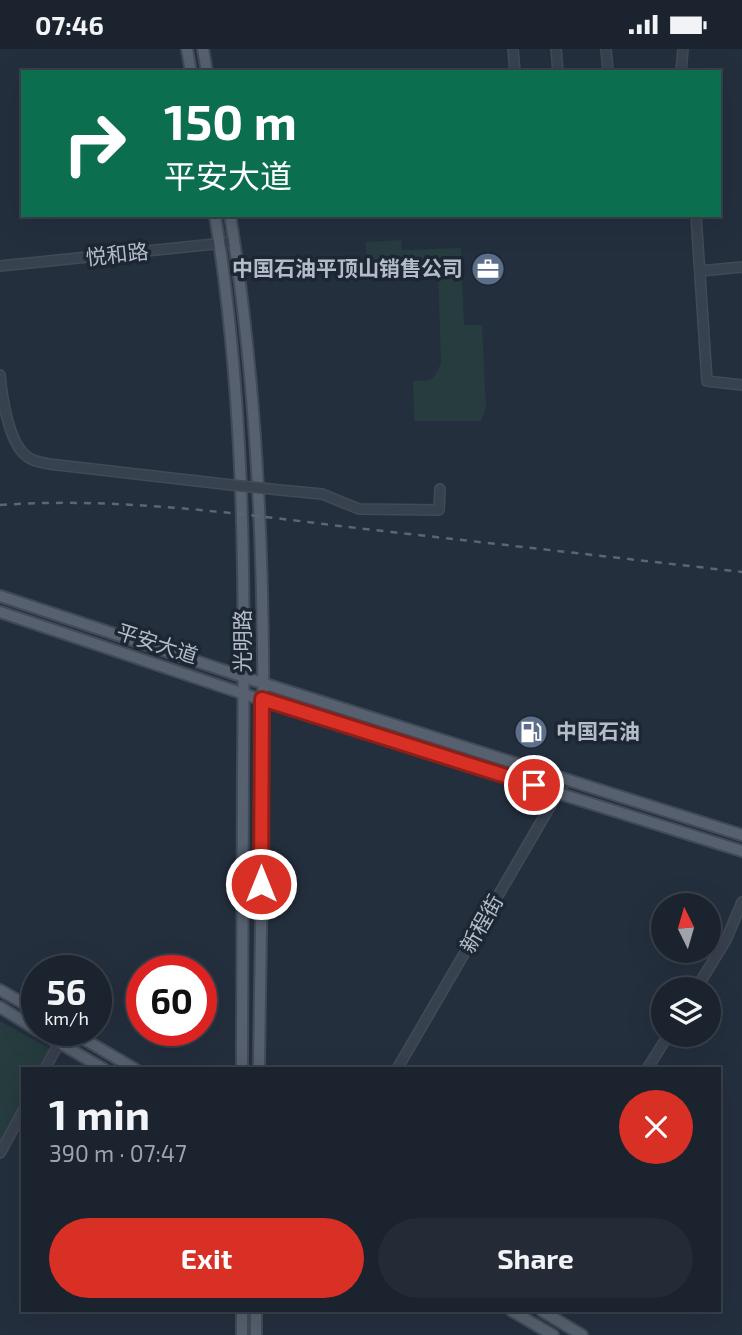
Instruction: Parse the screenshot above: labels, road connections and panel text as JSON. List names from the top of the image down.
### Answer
{
  "streets": {
    "main road": ["光明路", "平安大道"],
    "street": ["悦和路", "新程街"]
  },
  "crossings": [
    ["悦和路", "光明路"],
    ["光明路", "平安大道"],
    ["平安大道", "新程街"]
  ],
  "places": {
    "office": ["中国石油平顶山销售公司"],
    "fuel station": ["中国石油"]
  },
  "north": "top",
  "page": {
    "status": "07:46",
    "turn": ["150 m", "平安大道"],
    "speed": "56 km/h",
    "limit": "60",
    "heading": ["1 min", "390 m · 07:47"],
    "buttons": ["Exit", "Share"]
  }
}
